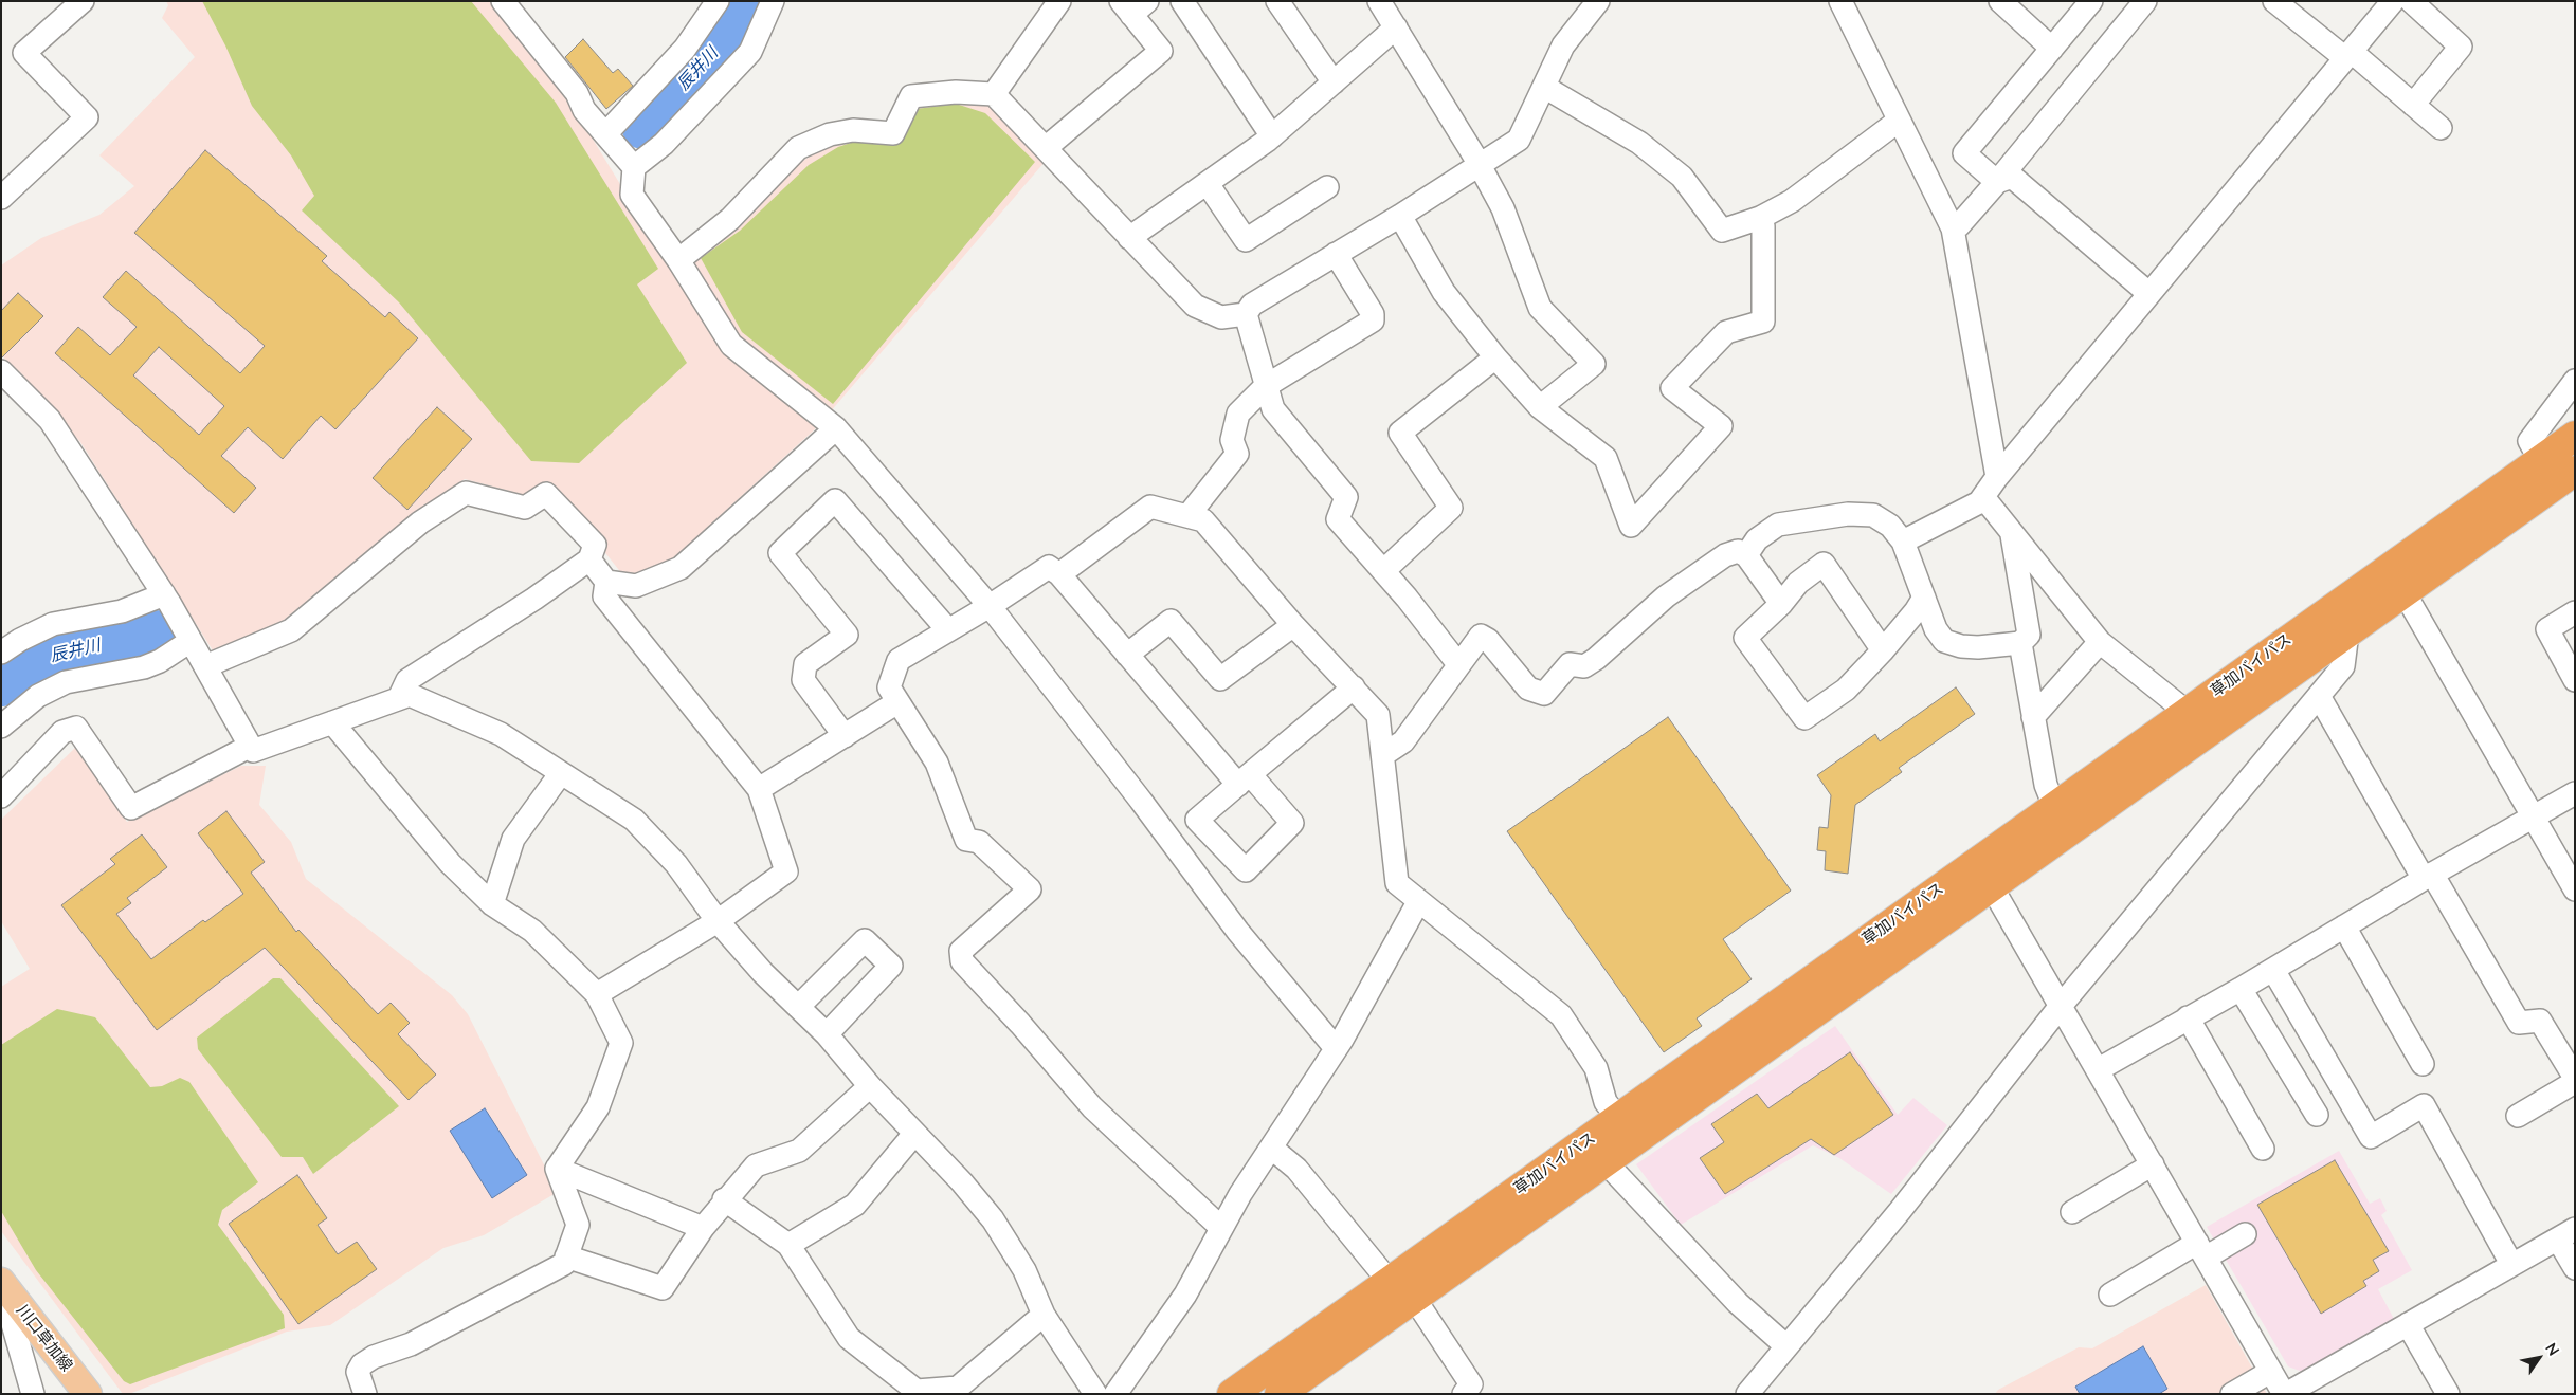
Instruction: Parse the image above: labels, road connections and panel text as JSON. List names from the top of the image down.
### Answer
{
  "streets": {
    "highway": ["草加バイパス"],
    "main road": ["川口草加線"]
  },
  "water": ["辰井川"],
  "north": "top right"
}
